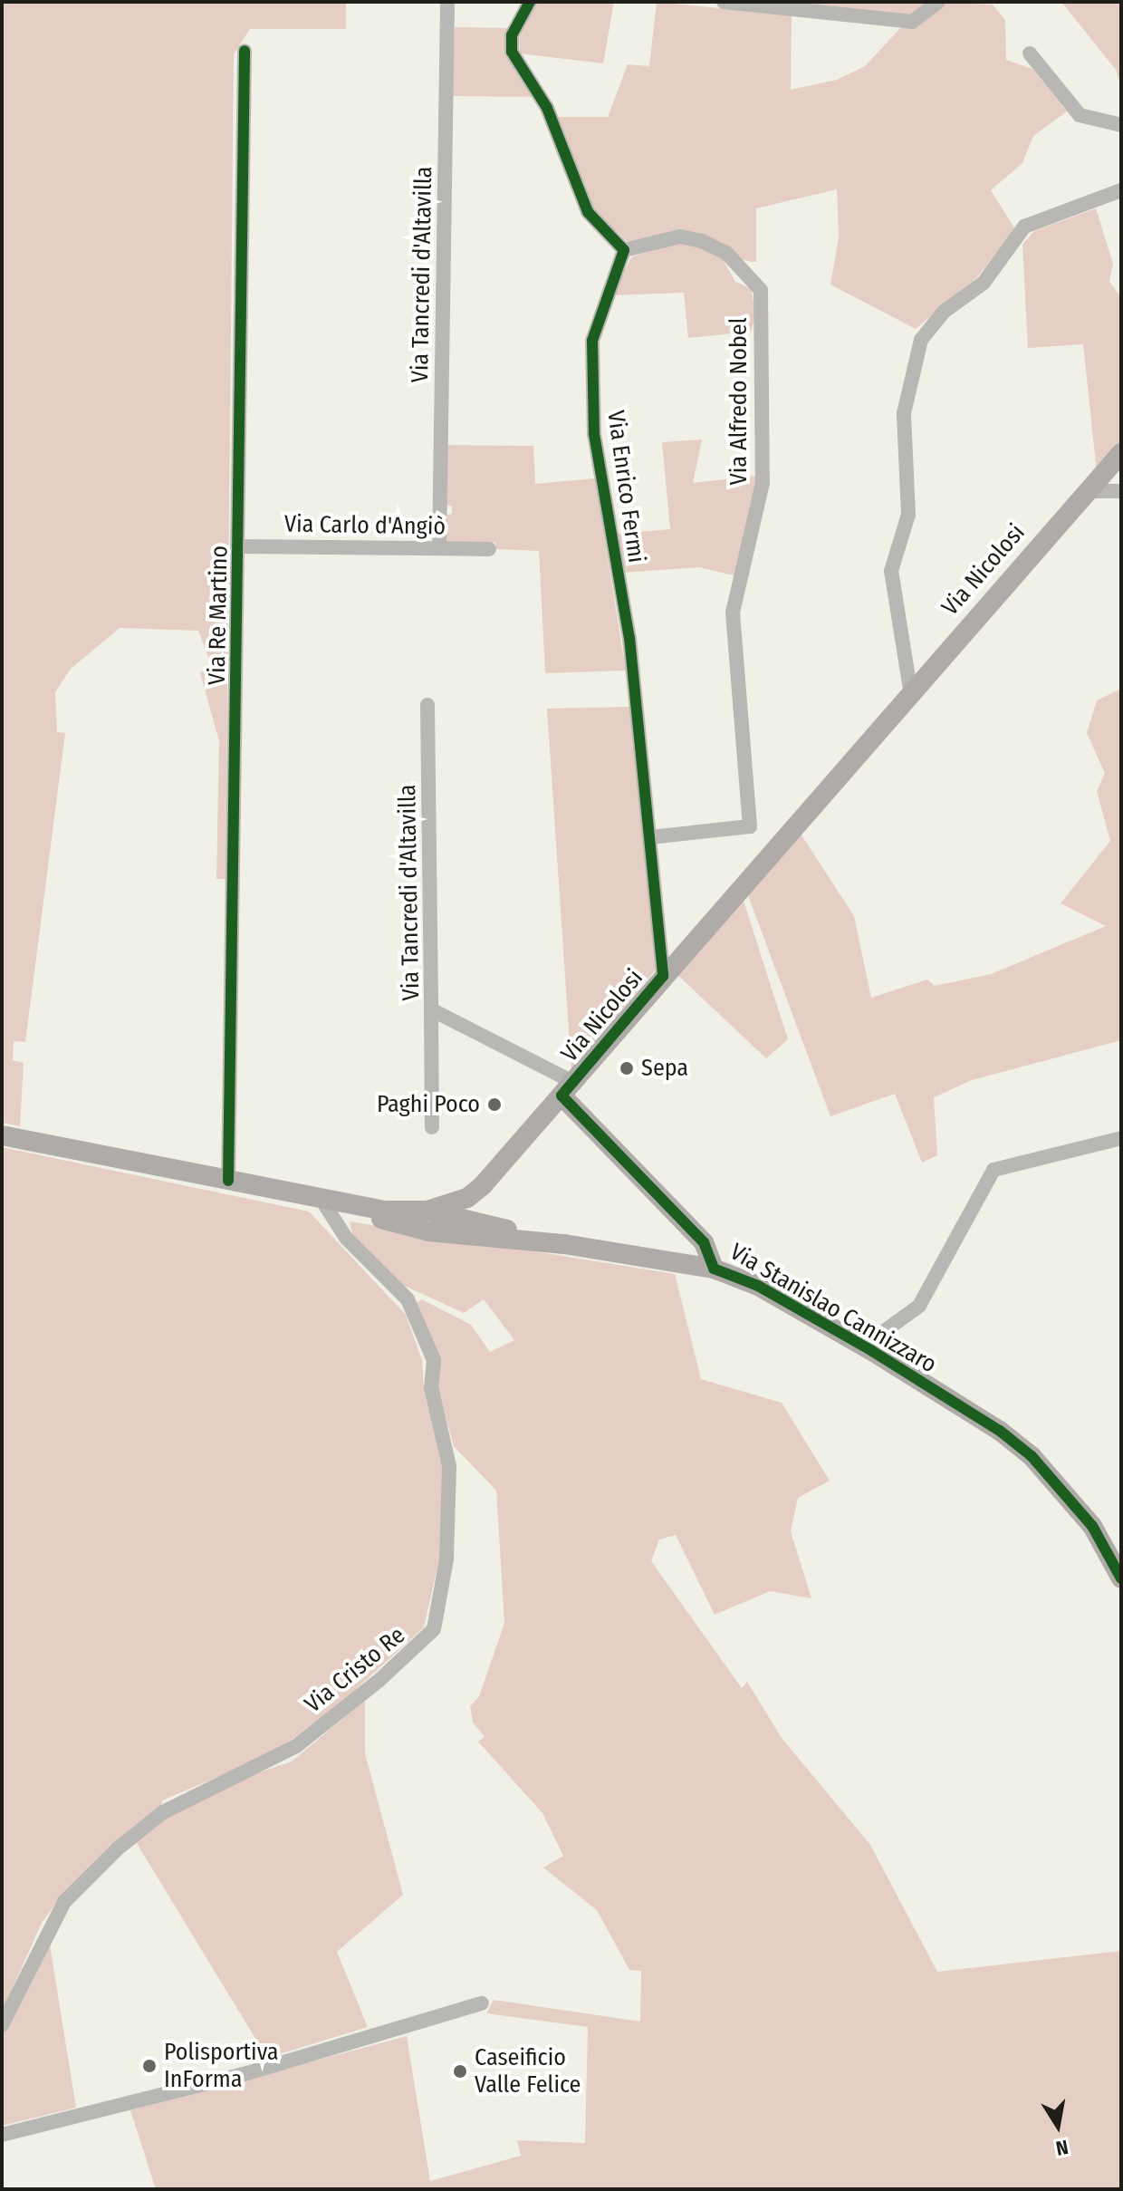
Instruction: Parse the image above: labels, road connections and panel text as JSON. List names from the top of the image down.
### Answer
{
  "streets": {
    "main road": ["Via Nicolosi", "Via Stanislao Cannizzaro"],
    "street": [
      "Via Tancredi d'Altavilla",
      "Via Alfredo Nobel",
      "Via Enrico Fermi",
      "Via Carlo d'Angiò",
      "Via Re Martino",
      "Via Cristo Re"
    ]
  },
  "crossings": [
    ["Via Tancredi d'Altavilla", "Via Carlo d'Angiò"],
    ["Via Tancredi d'Altavilla", "Via Nicolosi"],
    ["Via Tancredi d'Altavilla", "Via Stanislao Cannizzaro"],
    ["Via Alfredo Nobel", "Via Enrico Fermi"],
    ["Via Enrico Fermi", "Via Nicolosi"],
    ["Via Carlo d'Angiò", "Via Re Martino"],
    ["Via Nicolosi", "Via Stanislao Cannizzaro"]
  ],
  "places": [
    "Sepa",
    "Paghi Poco",
    "Polisportiva InForma",
    "Caseificio Valle Felice"
  ],
  "north": "bottom"
}
